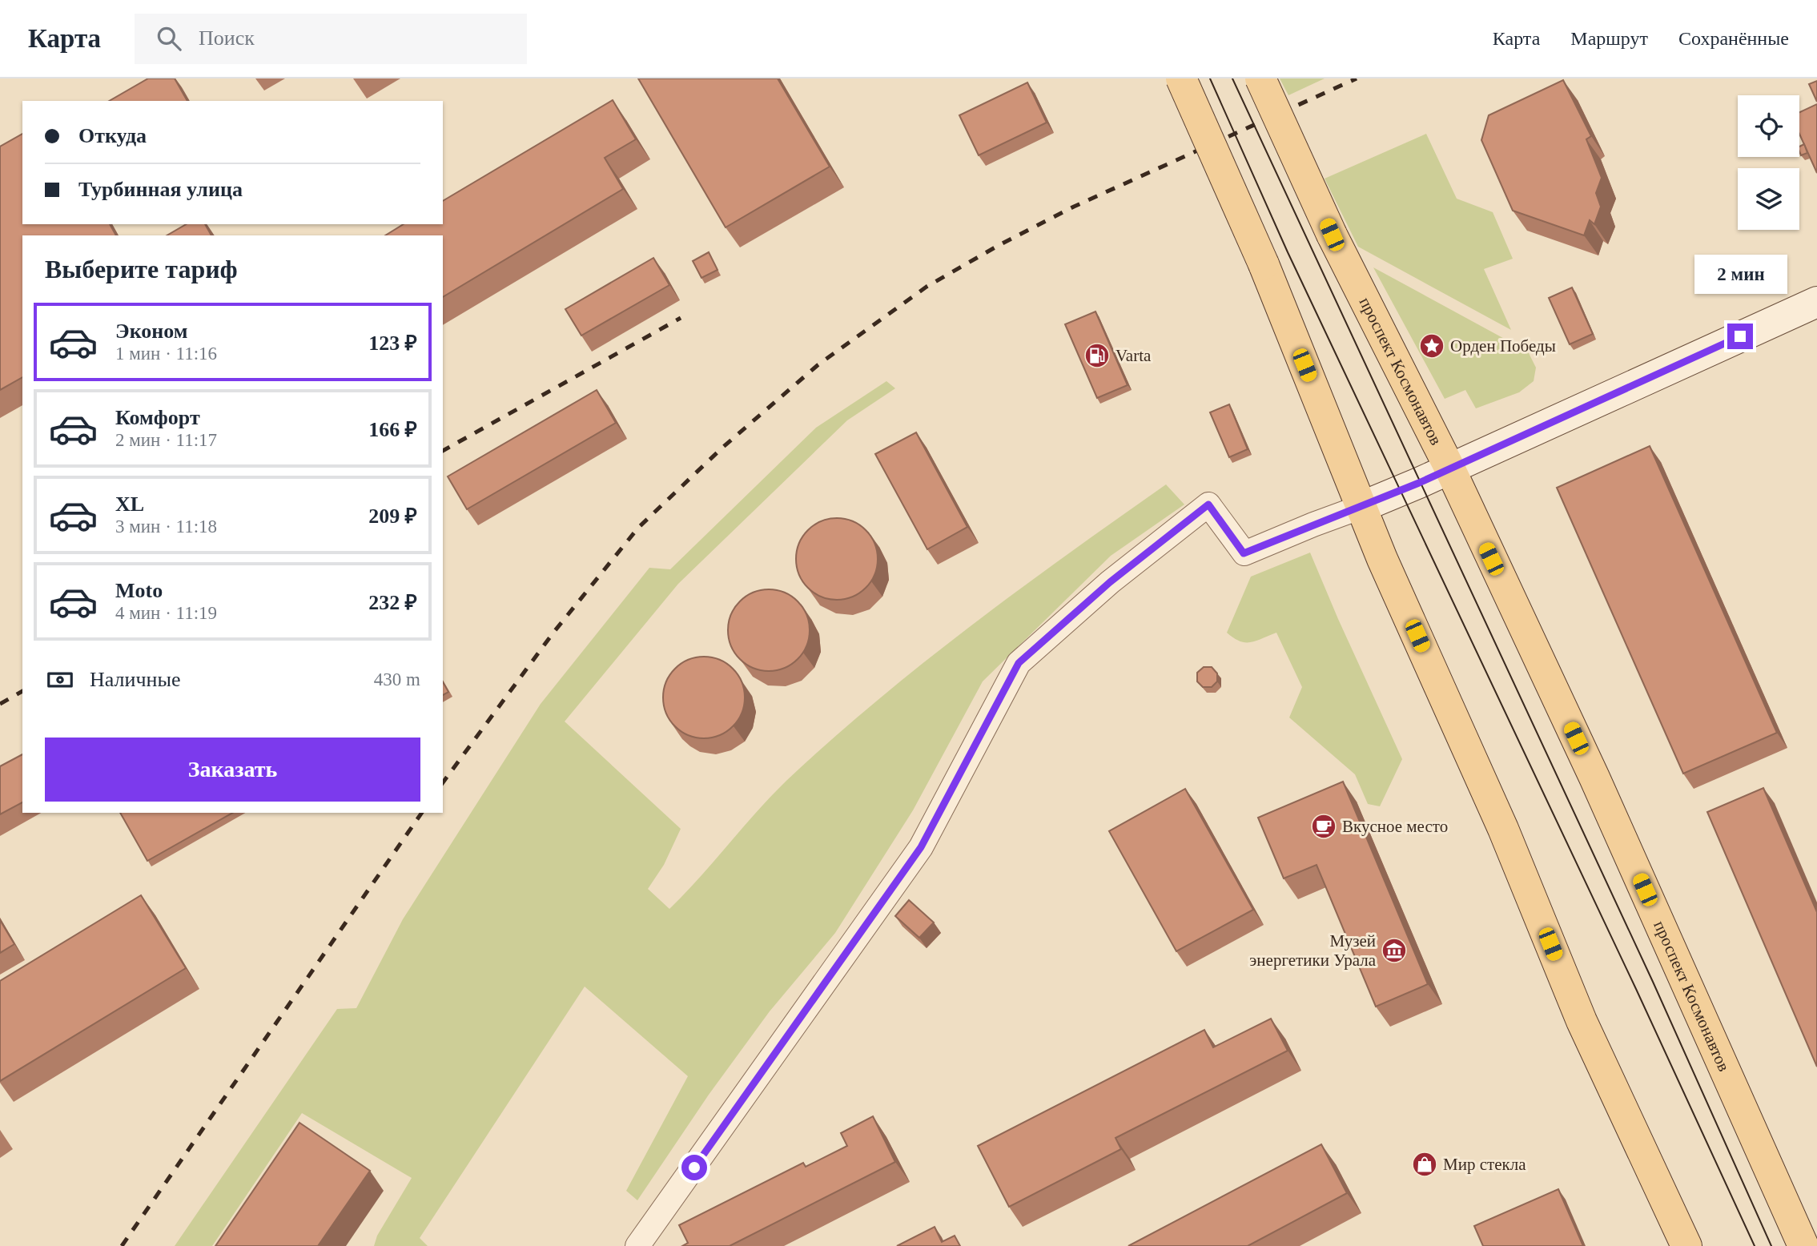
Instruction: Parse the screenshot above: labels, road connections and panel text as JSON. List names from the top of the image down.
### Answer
{
  "streets": {
    "main road": ["проспект Космонавтов"]
  },
  "places": {
    "place": ["Орден Победы"],
    "fuel station": ["Varta"],
    "cafe": ["Вкусное место"],
    "museum": ["Музей энергетики Урала"],
    "shop": ["Мир стекла"]
  },
  "page": {
    "header": "Карта",
    "search": "Поиск",
    "nav": ["Карта", "Маршрут", "Сохранённые"],
    "banner": ["Откуда", "Турбинная улица"],
    "heading": "Выберите тариф",
    "bubble": "2 мин",
    "list": [
      {
        "name": "Эконом",
        "note": "1 мин · 11:16",
        "value": "123 ₽"
      },
      {
        "name": "Комфорт",
        "note": "2 мин · 11:17",
        "value": "166 ₽"
      },
      {
        "name": "XL",
        "note": "3 мин · 11:18",
        "value": "209 ₽"
      },
      {
        "name": "Moto",
        "note": "4 мин · 11:19",
        "value": "232 ₽"
      }
    ],
    "pay": ["Наличные", "430 m"],
    "buttons": "Заказать"
  }
}
